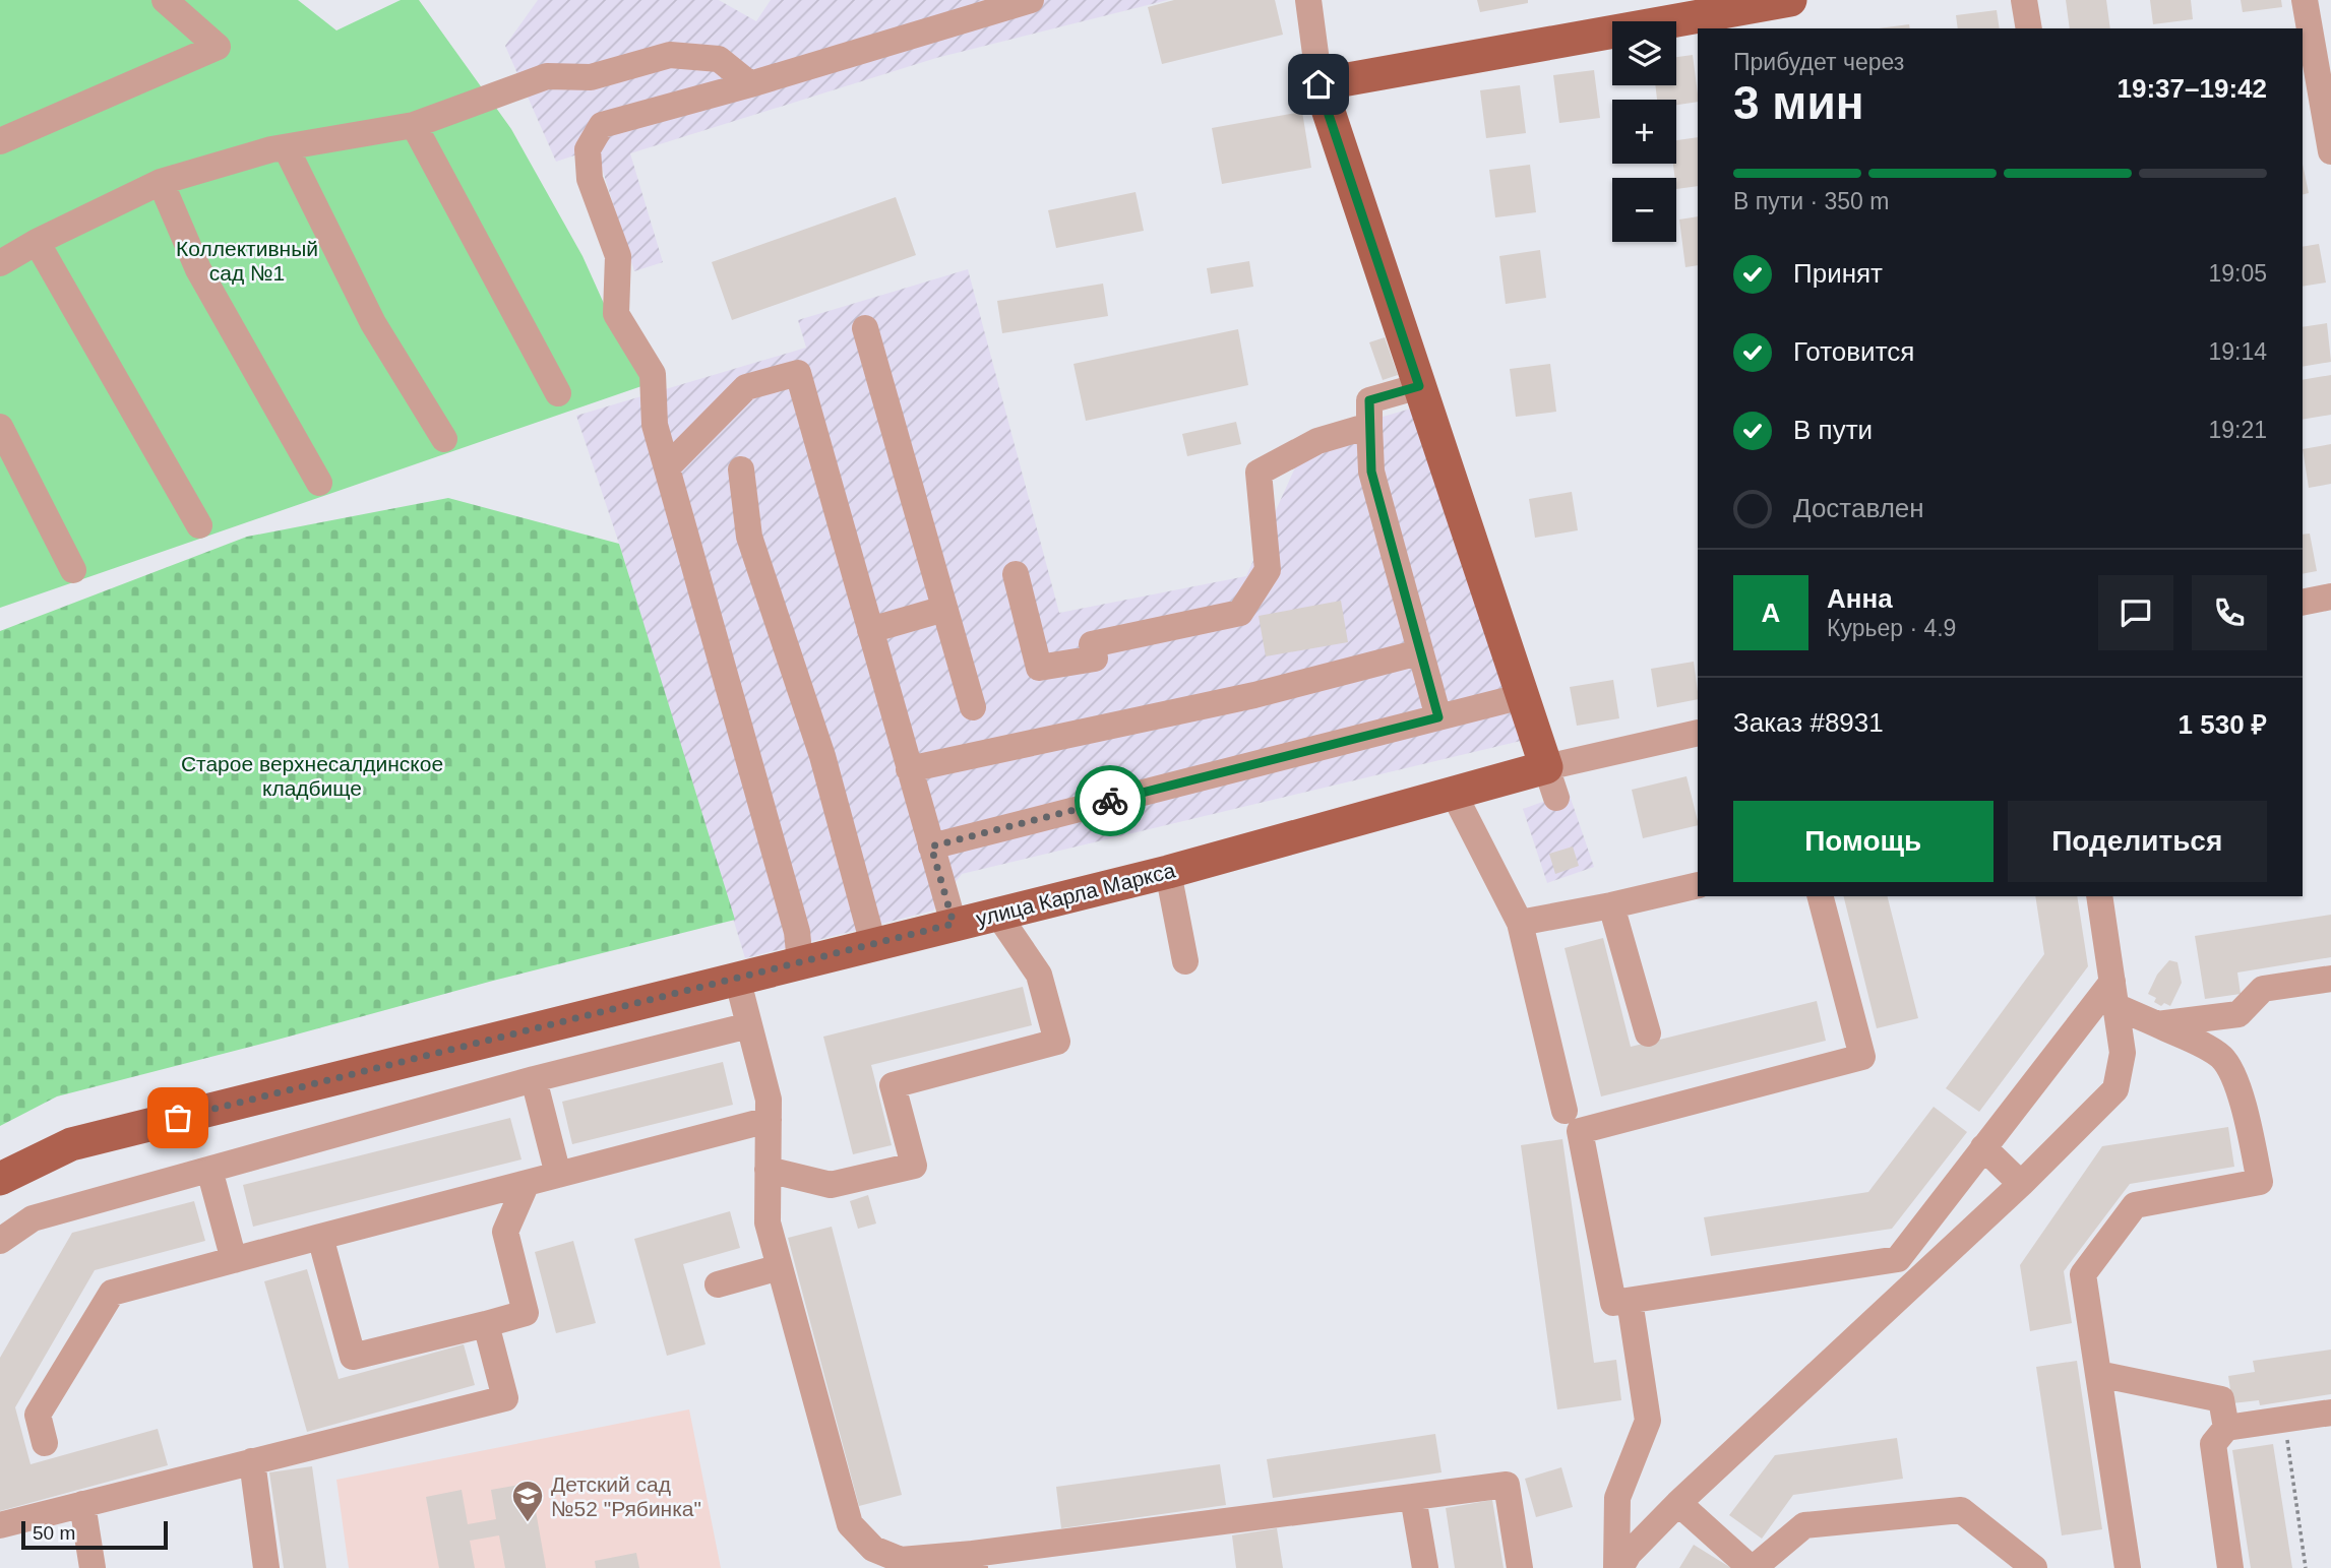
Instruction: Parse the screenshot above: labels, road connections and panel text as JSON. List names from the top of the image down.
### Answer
{
  "streets": {
    "main road": ["улица Карла Маркса"]
  },
  "parks": ["Коллективный сад №1", "Старое верхнесалдинское кладбище"],
  "places": {
    "school or university": ["Детский сад №52 \"Рябинка\""]
  },
  "scale_bar": "50 m",
  "page": {
    "map_buttons": ["+", "−"],
    "heading": ["3 мин", "Прибудет через", "19:37–19:42"],
    "panel": [
      "Анна",
      "Курьер · 4.9",
      "Заказ #8931",
      "1 530 ₽"
    ],
    "bar": "В пути · 350 m",
    "list": [
      ["Принят", "19:05"],
      ["Готовится", "19:14"],
      ["В пути", "19:21"],
      "Доставлен"
    ],
    "round": "А",
    "buttons": ["Помощь", "Поделиться"],
    "scale": "50 m"
  }
}
